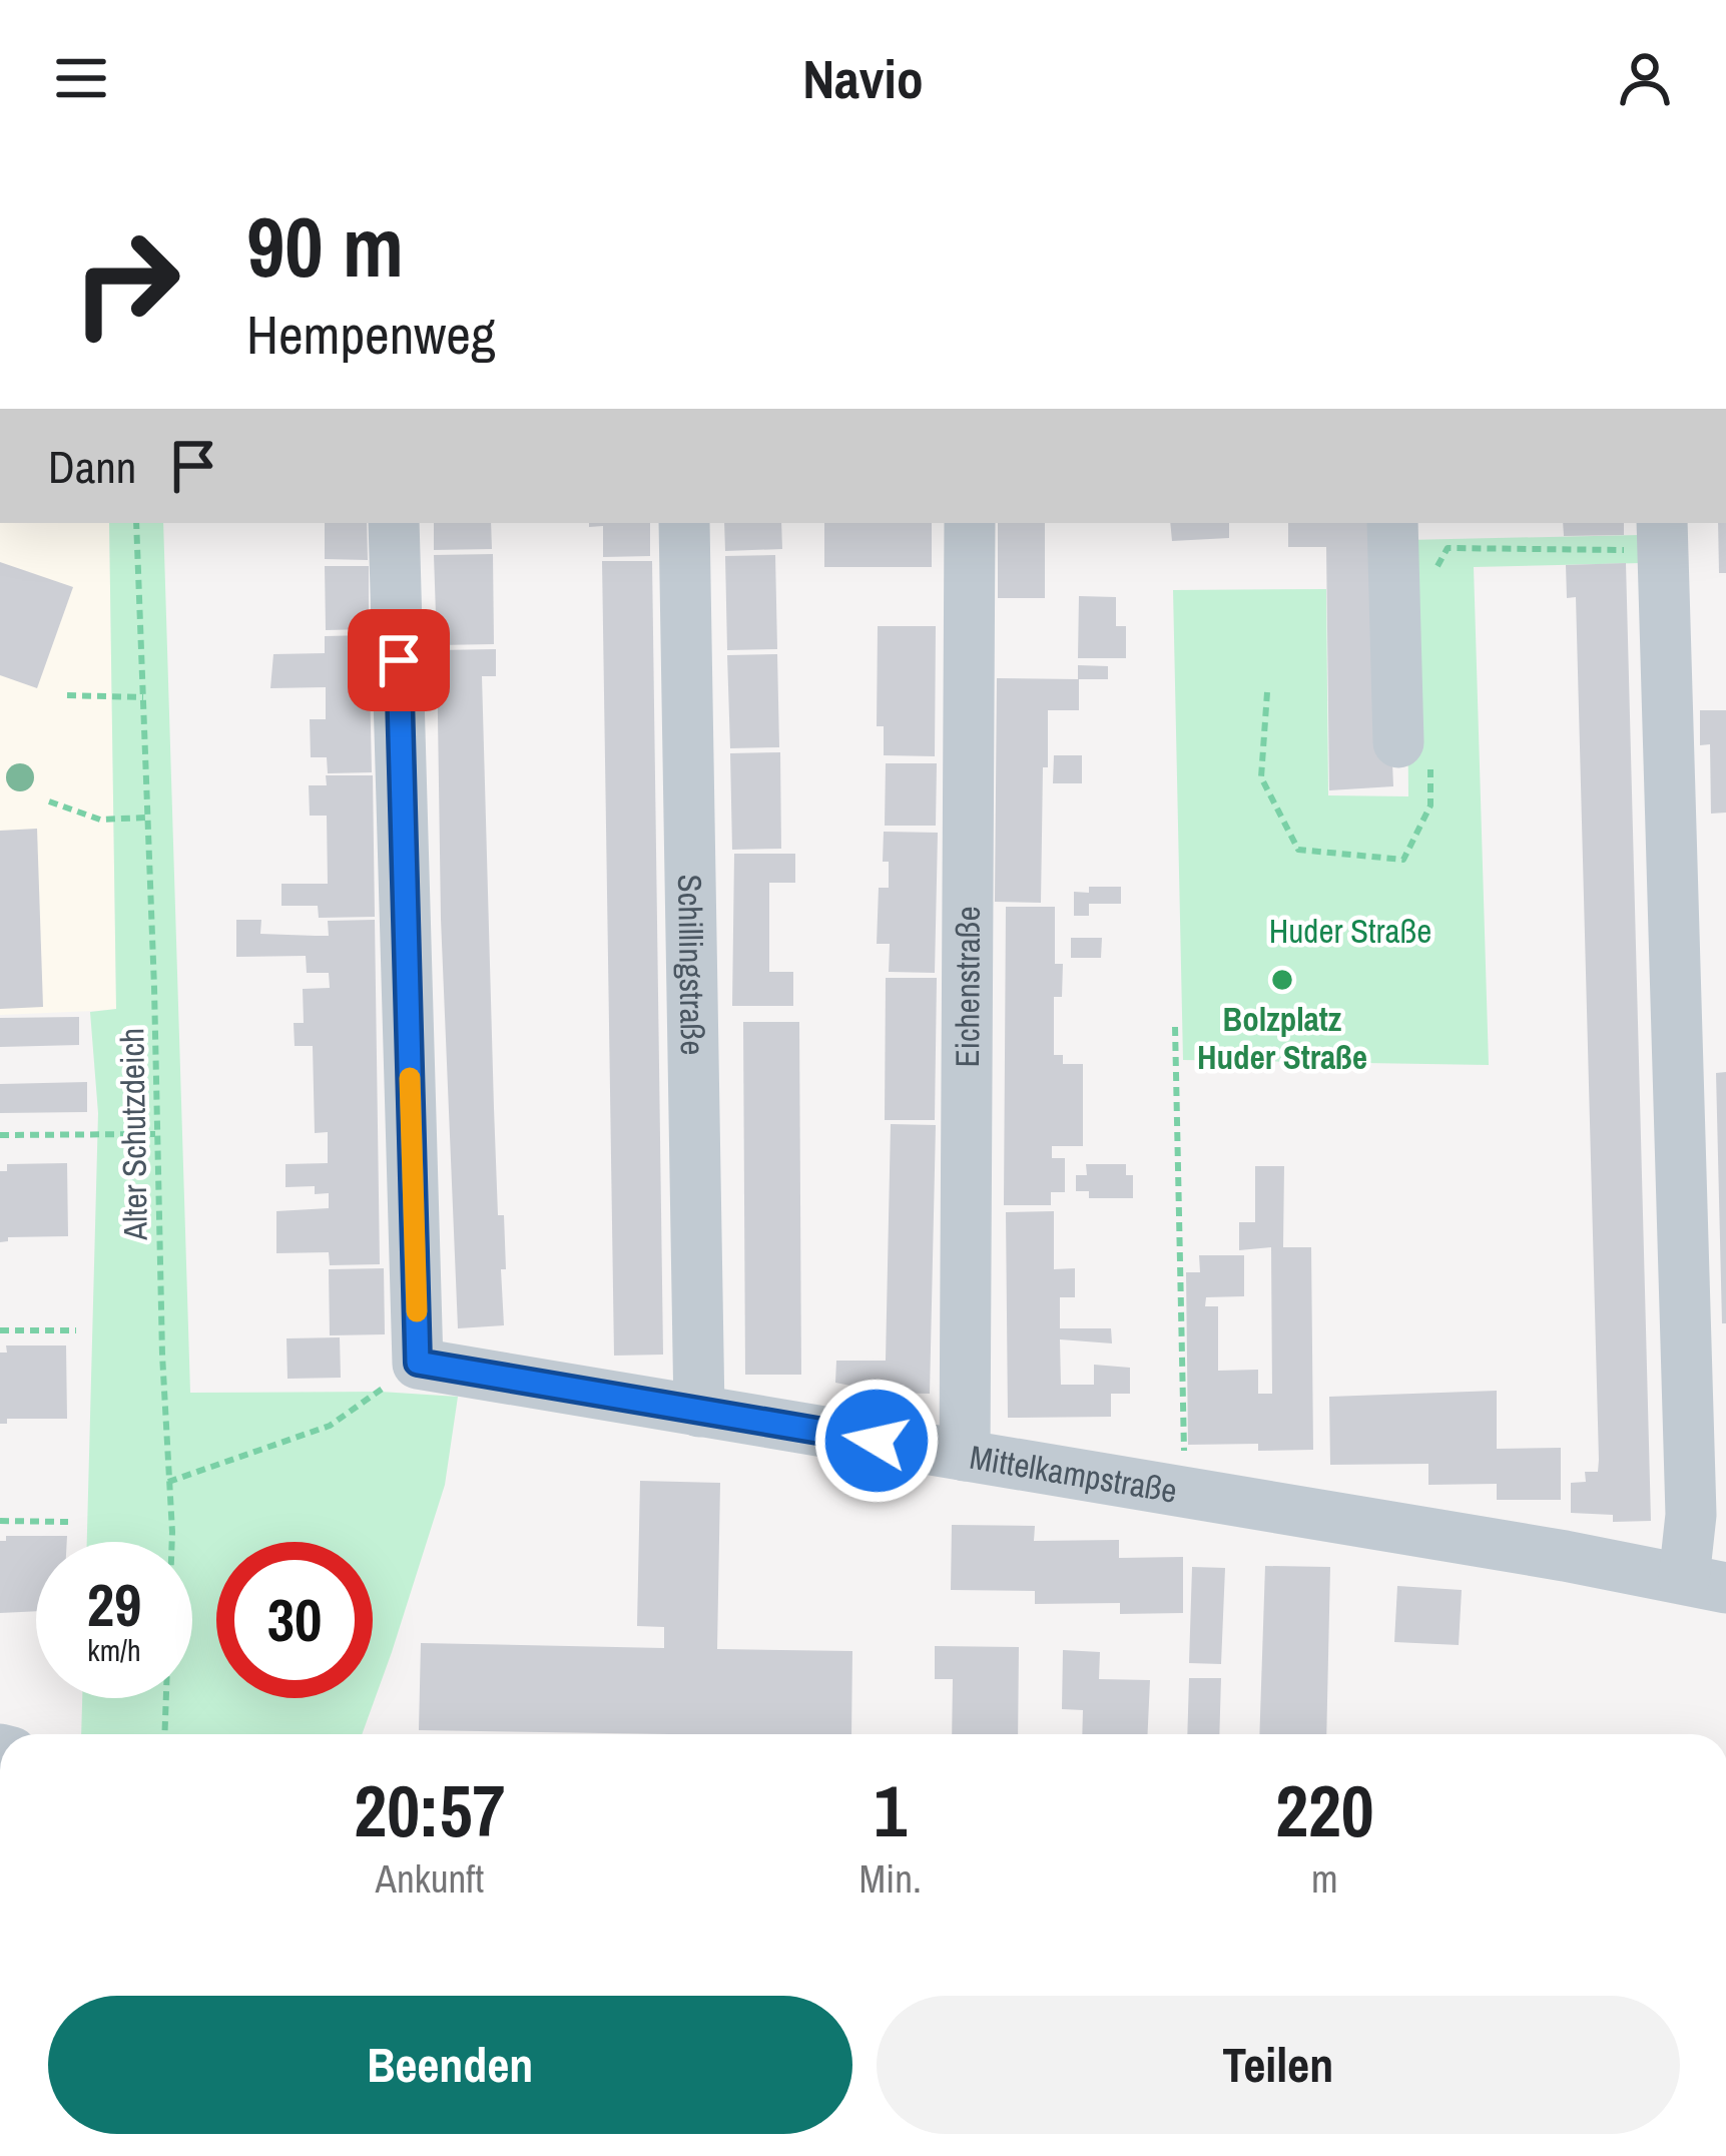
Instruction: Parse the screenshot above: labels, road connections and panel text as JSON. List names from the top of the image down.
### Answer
{
  "streets": {
    "street": ["Schillingstraße", "Eichenstraße", "Mittelkampstraße"],
    "path": ["Alter Schutzdeich"]
  },
  "crossings": [
    ["Schillingstraße", "Mittelkampstraße"],
    ["Eichenstraße", "Mittelkampstraße"]
  ],
  "parks": ["Huder Straße"],
  "places": ["Bolzplatz Huder Straße"],
  "page": {
    "header": "Navio",
    "turn": ["90 m", "Hempenweg"],
    "then": "Dann",
    "speed": "29 km/h",
    "limit": "30",
    "eta": [
      "20:57",
      "Ankunft",
      "1",
      "Min.",
      "220",
      "m"
    ],
    "buttons": ["Beenden", "Teilen"]
  }
}
